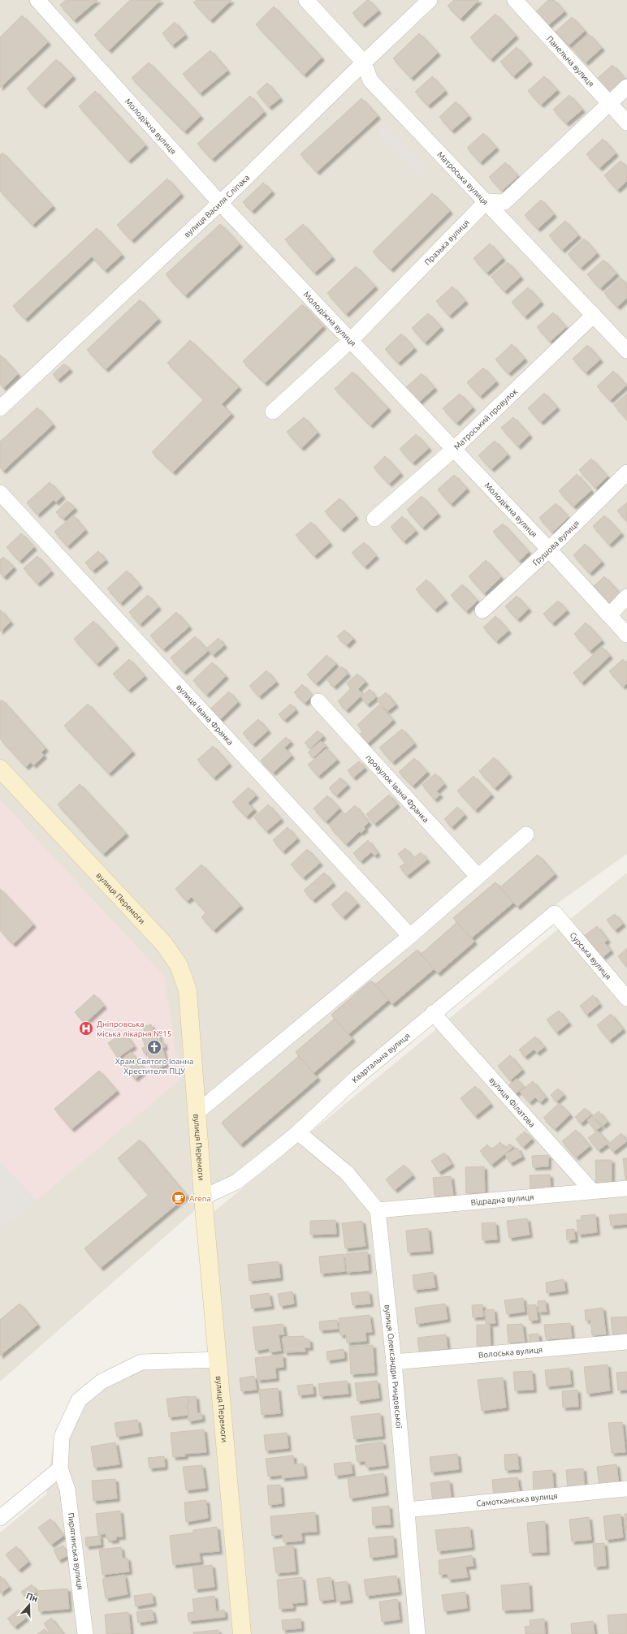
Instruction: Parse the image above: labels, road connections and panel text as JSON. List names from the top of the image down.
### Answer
{
  "streets": {
    "street": [
      "Панельна вулиця",
      "Молодіжна вулиця",
      "Матроська вулиця",
      "вулиця Василя Сліпака",
      "Празька вулиця",
      "Матроський провулок",
      "Грушова вулиця",
      "вулиця Івана Франка",
      "провулок Івана Франка",
      "вулиця Перемоги",
      "Сурська вулиця",
      "Квартальна вулиця",
      "вулиця Філатова",
      "Відрадна вулиця",
      "Волоська вулиця",
      "вулиця Олександри Риндовської",
      "Самотканська вулиця",
      "Пирятинська вулиця"
    ]
  },
  "crossings": [
    ["Молодіжна вулиця", "вулиця Василя Сліпака"],
    ["Молодіжна вулиця", "Празька вулиця"],
    ["Молодіжна вулиця", "Матроський провулок"],
    ["Молодіжна вулиця", "Грушова вулиця"],
    ["Матроська вулиця", "вулиця Василя Сліпака"],
    ["Матроська вулиця", "Празька вулиця"],
    ["Матроська вулиця", "Матроський провулок"],
    ["вулиця Перемоги", "Квартальна вулиця"],
    ["Сурська вулиця", "Квартальна вулиця"],
    ["Квартальна вулиця", "вулиця Філатова"],
    ["вулиця Філатова", "Відрадна вулиця"],
    ["Відрадна вулиця", "вулиця Олександри Риндовської"],
    ["Волоська вулиця", "вулиця Олександри Риндовської"],
    ["вулиця Олександри Риндовської", "Самотканська вулиця"]
  ],
  "places": {
    "hospital": ["Дніпровська міська лікарня №15"],
    "church": ["Храм Святого Іоанна Хрестителя ПЦУ"],
    "cafe": ["Arena"]
  },
  "north": "top"
}
